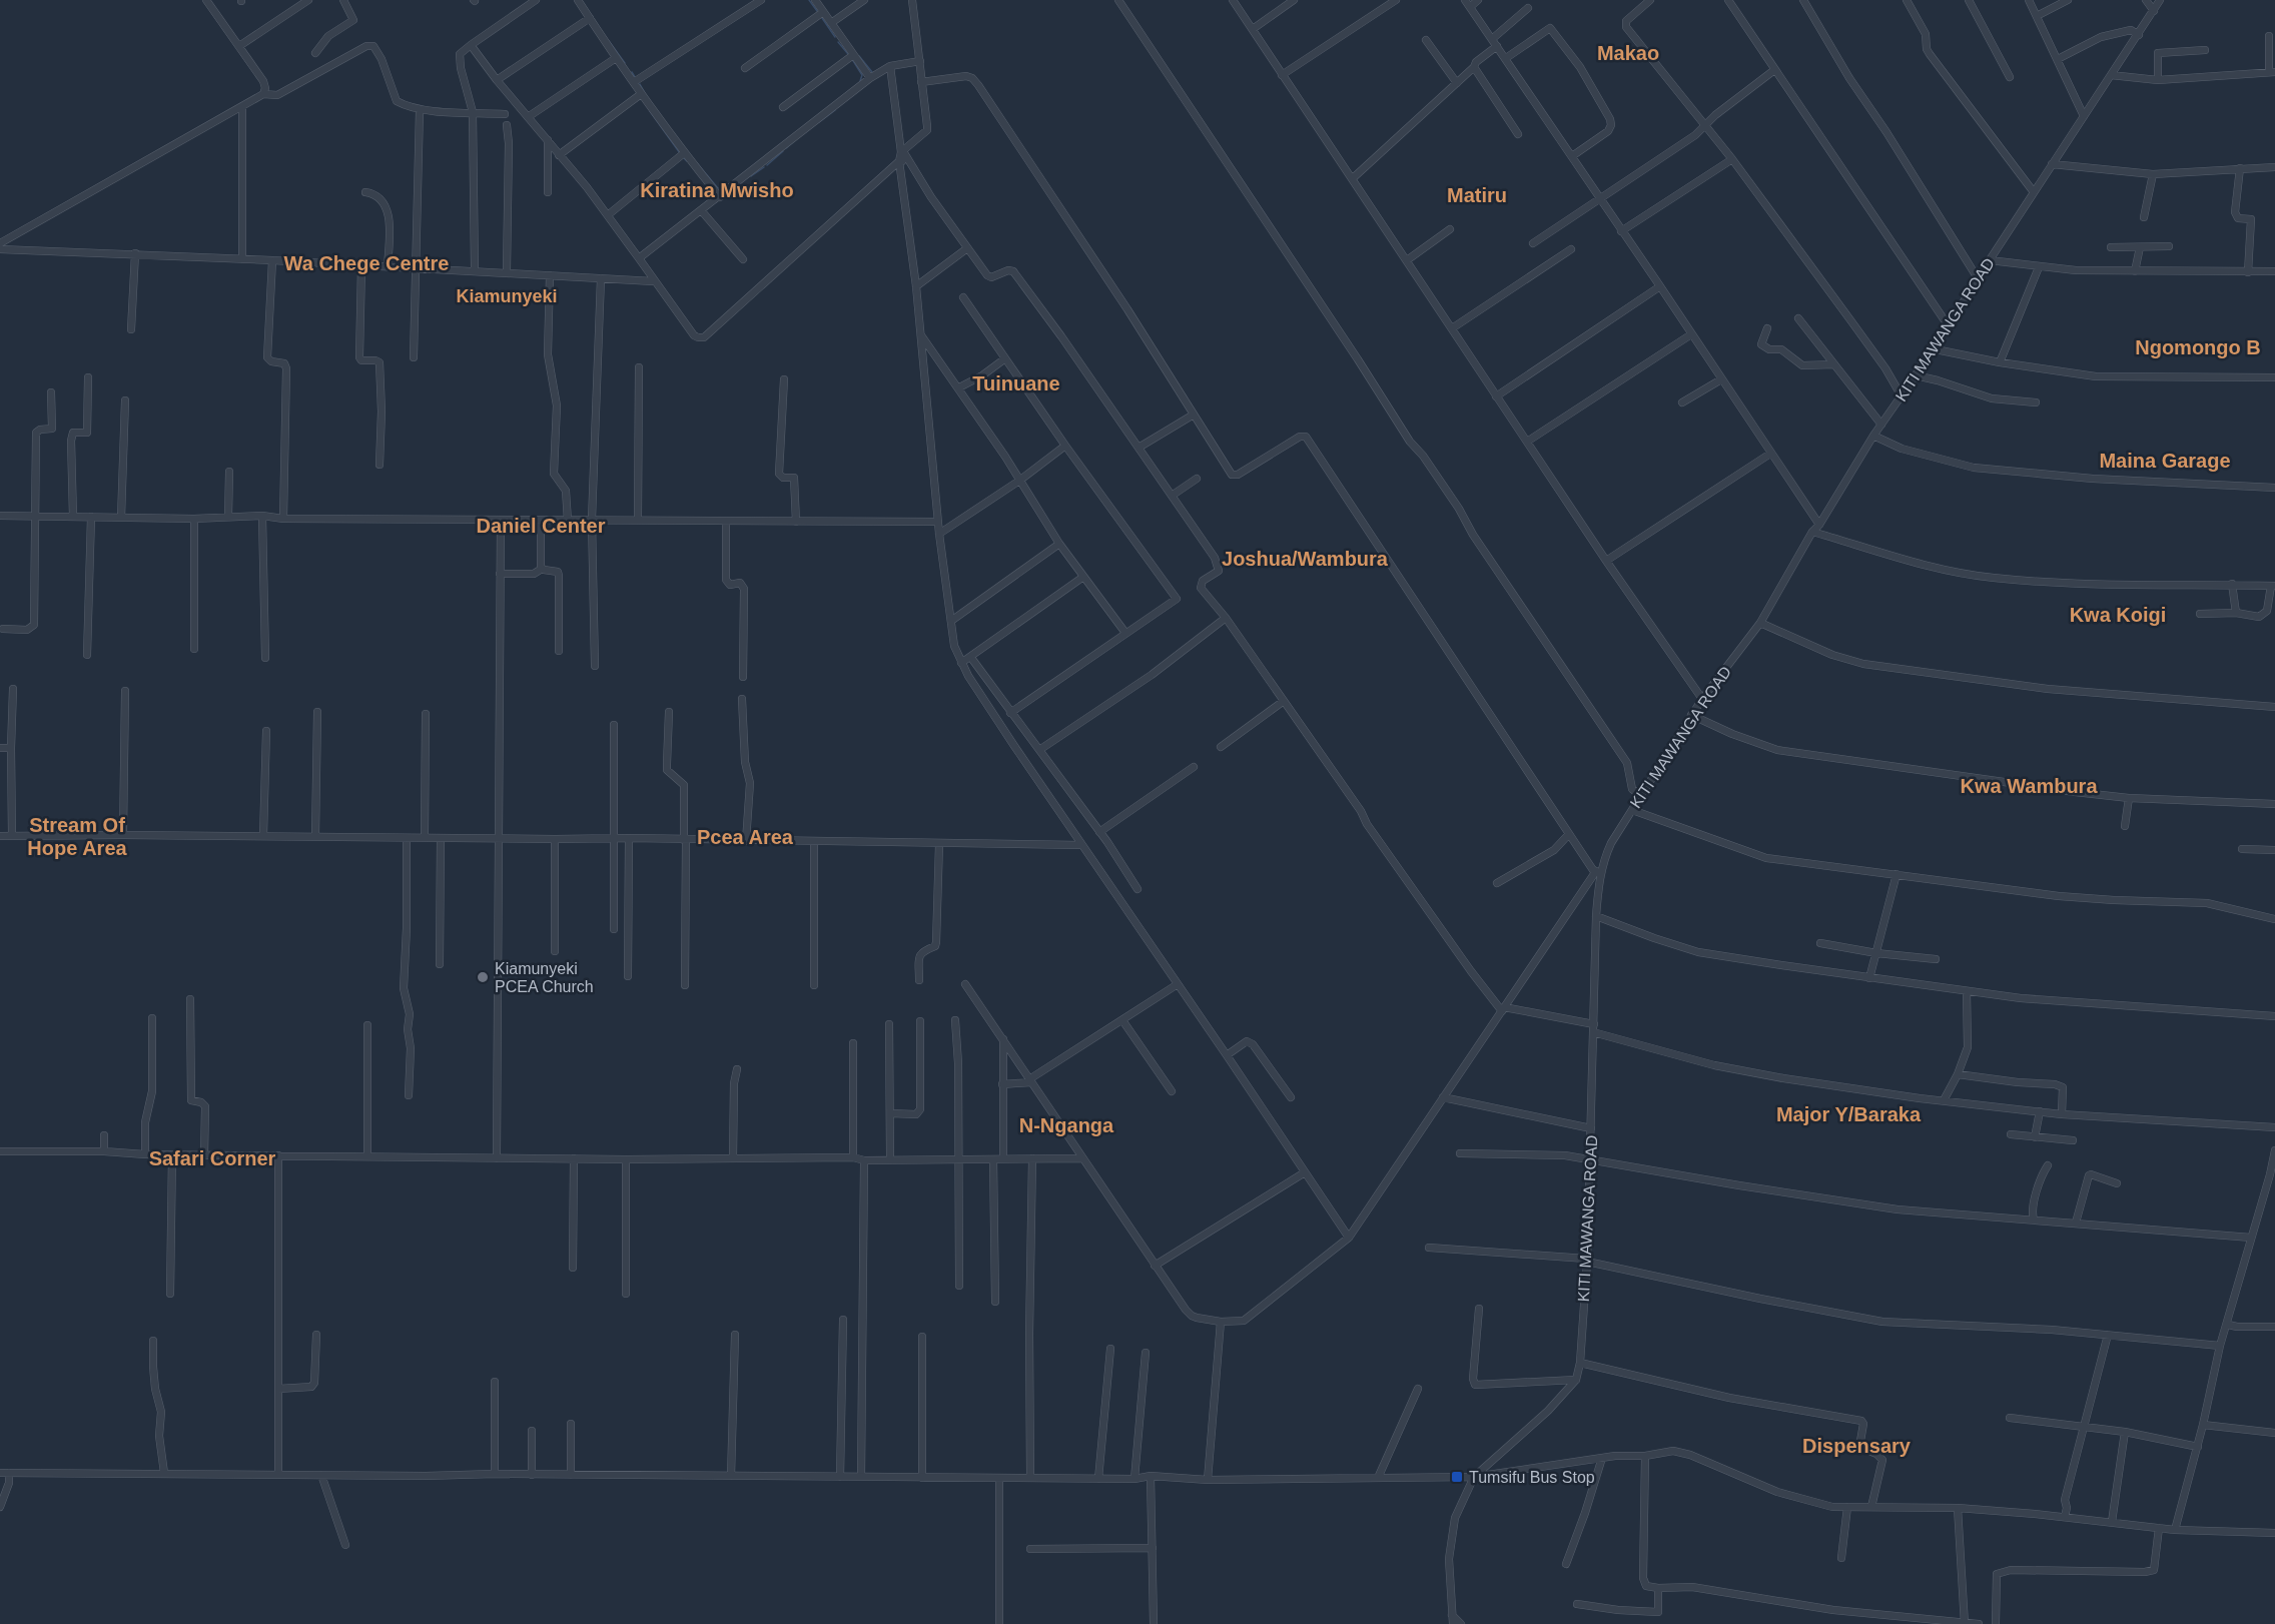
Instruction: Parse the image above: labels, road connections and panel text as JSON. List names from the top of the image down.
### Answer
{
  "streets": {
    "street": ["KITI MAWANGA ROAD"]
  },
  "districts": [
    "Makao",
    "Kiratina Mwisho",
    "Matiru",
    "Wa Chege Centre",
    "Kiamunyeki",
    "Ngomongo B",
    "Tuinuane",
    "Maina Garage",
    "Daniel Center",
    "Joshua/Wambura",
    "Kwa Koigi",
    "Kwa Wambura",
    "Stream Of Hope Area",
    "Pcea Area",
    "Major Y/Baraka",
    "N-Nganga",
    "Safari Corner",
    "Dispensary"
  ],
  "places": {
    "other": ["Kiamunyeki PCEA Church"],
    "transit": ["Tumsifu Bus Stop"]
  }
}
